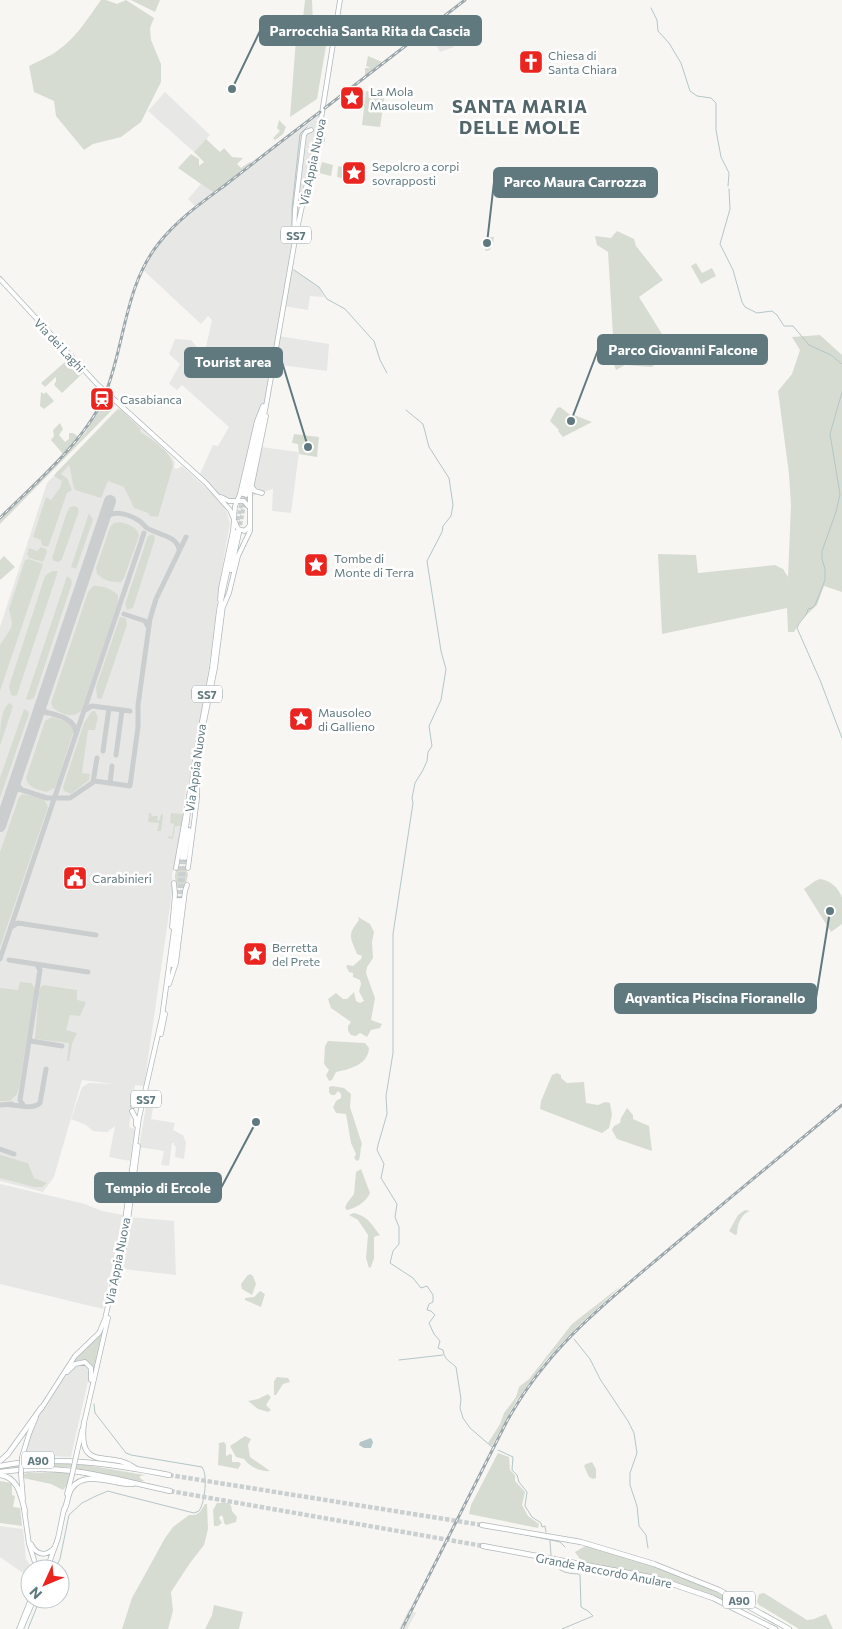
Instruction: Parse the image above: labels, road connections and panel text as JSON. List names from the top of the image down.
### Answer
{
  "streets": {
    "highway": ["A90", "Grande Raccordo Anulare"],
    "main road": ["Via Appia Nuova", "SS7", "Via dei Laghi"]
  },
  "districts": ["SANTA MARIA DELLE MOLE"],
  "places": {
    "church": ["Chiesa di Santa Chiara"],
    "other": [
      "Parrocchia Santa Rita da Cascia",
      "Parco Maura Carrozza",
      "Parco Giovanni Falcone",
      "Tourist area",
      "Aqvantica Piscina Fioranello",
      "Tempio di Ercole"
    ],
    "place": [
      "La Mola Mausoleum",
      "Sepolcro a corpi sovrapposti",
      "Tombe di Monte di Terra",
      "Mausoleo di Gallieno",
      "Berretta del Prete"
    ],
    "station": ["Casabianca"],
    "public building": ["Carabinieri"]
  },
  "north": "bottom left"
}
